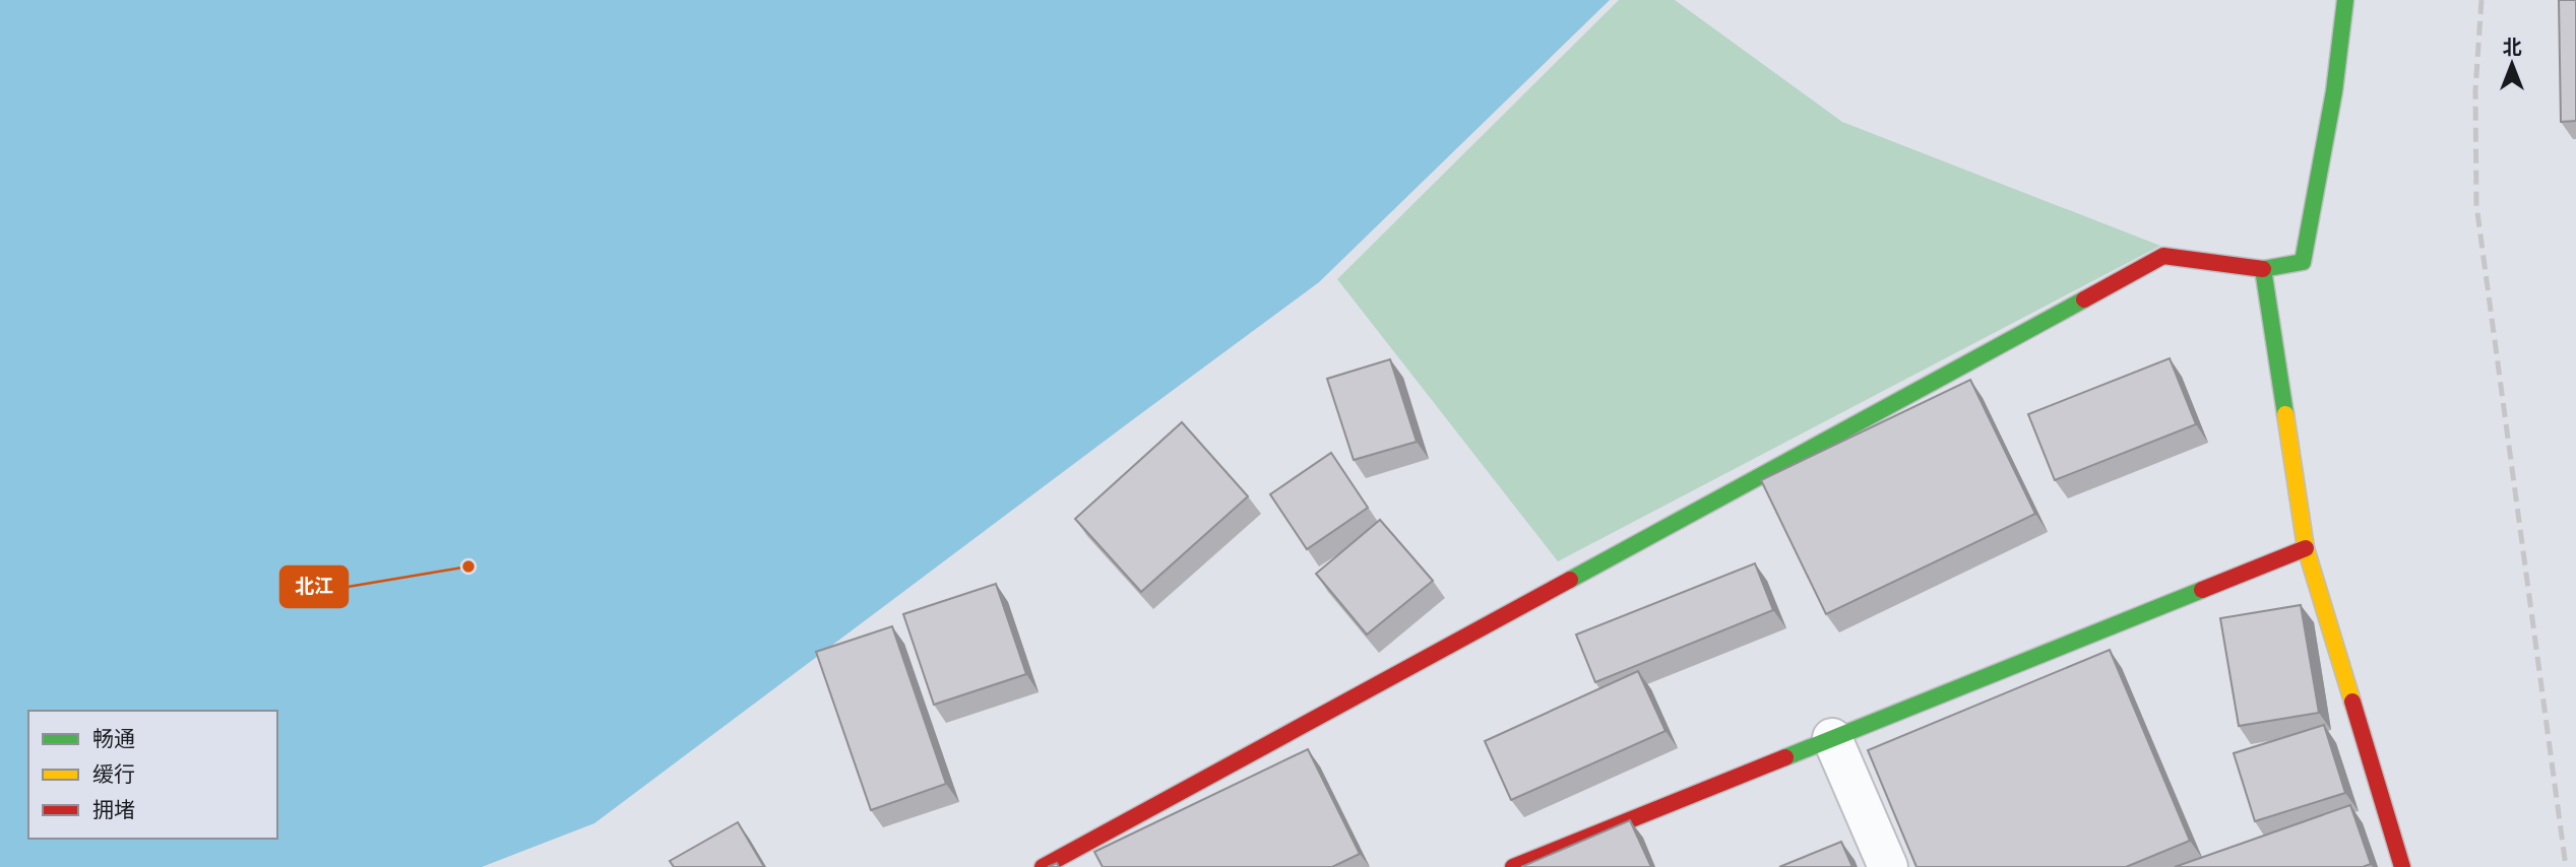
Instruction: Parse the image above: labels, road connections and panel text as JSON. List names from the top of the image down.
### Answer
{
  "places": ["北江"],
  "legend": ["畅通", "缓行", "拥堵"],
  "north": "top"
}
